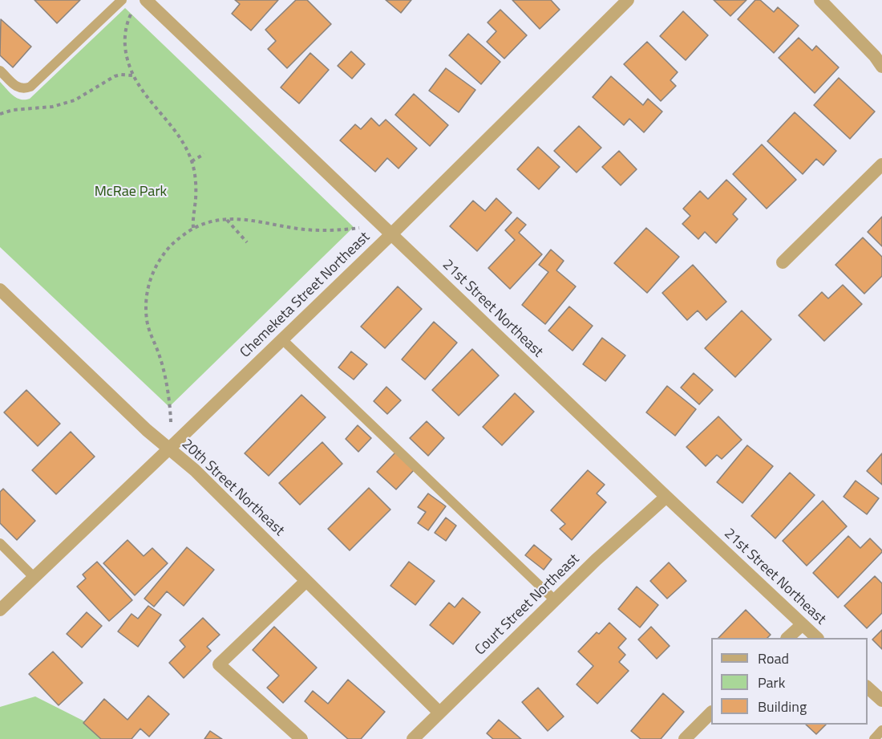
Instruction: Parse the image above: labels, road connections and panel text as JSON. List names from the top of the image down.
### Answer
{
  "streets": {
    "street": [
      "Chemeketa Street Northeast",
      "21st Street Northeast",
      "20th Street Northeast",
      "Court Street Northeast"
    ]
  },
  "crossings": [
    ["Chemeketa Street Northeast", "21st Street Northeast"],
    ["Chemeketa Street Northeast", "20th Street Northeast"],
    ["21st Street Northeast", "Court Street Northeast"],
    ["20th Street Northeast", "Court Street Northeast"]
  ],
  "parks": ["McRae Park"],
  "legend": ["Road", "Park", "Building"]
}
